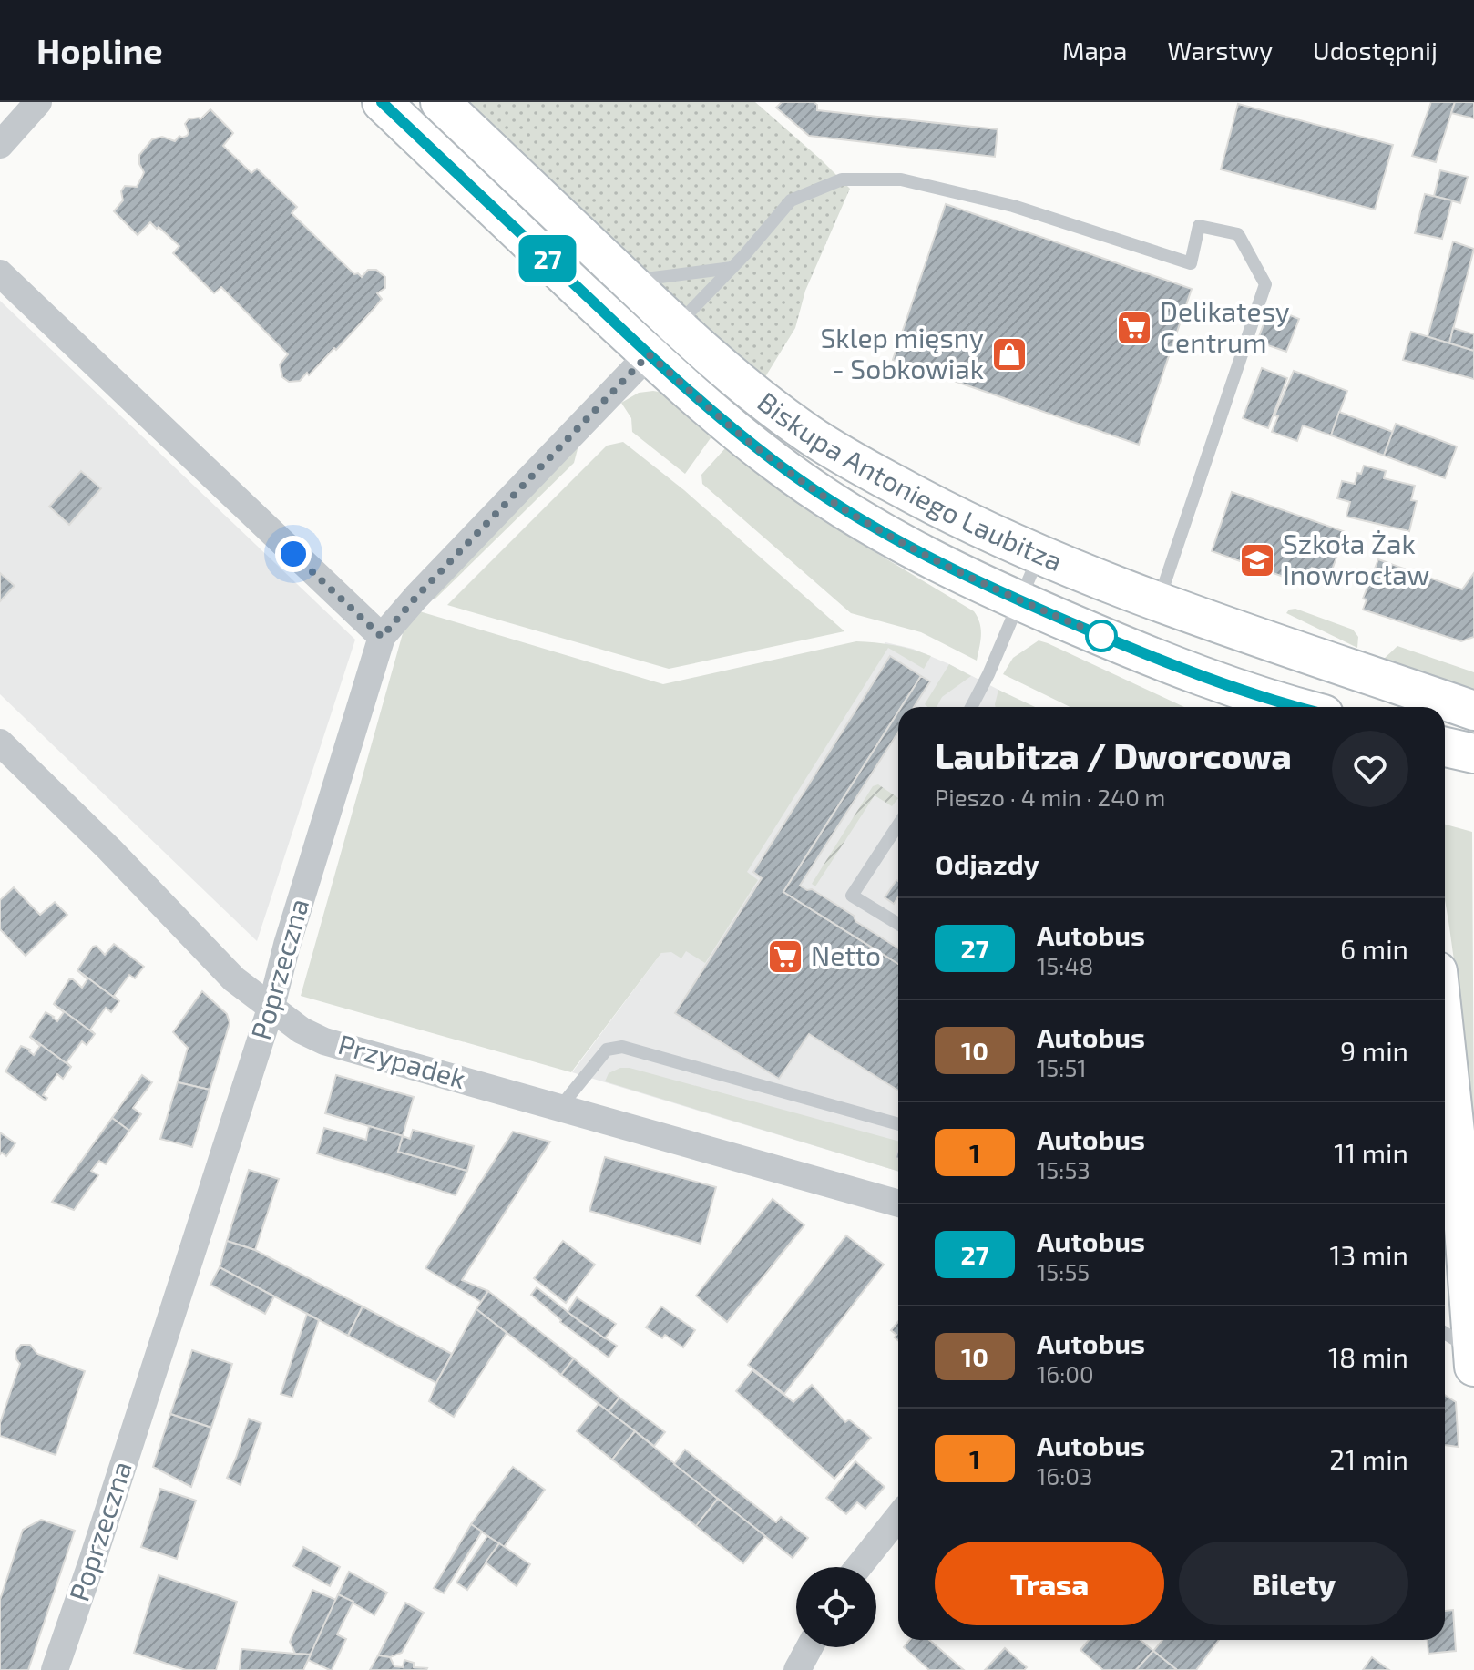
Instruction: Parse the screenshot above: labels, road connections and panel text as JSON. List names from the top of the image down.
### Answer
{
  "streets": {
    "main road": ["Biskupa Antoniego Laubitza"],
    "street": ["Poprzeczna", "Przypadek"]
  },
  "crossings": [
    ["Biskupa Antoniego Laubitza", "Poprzeczna"],
    ["Poprzeczna", "Przypadek"]
  ],
  "places": {
    "supermarket": ["Delikatesy Centrum", "Netto"],
    "shop": ["Sklep mięsny - Sobkowiak"],
    "school or university": ["Szkoła Żak Inowrocław"]
  },
  "lines": ["bus line 27"],
  "page": {
    "header": "Hopline",
    "nav": ["Mapa", "Warstwy", "Udostępnij"],
    "on_map": "27",
    "heading": [
      ["Laubitza / Dworcowa", "Pieszo · 4 min · 240 m"],
      "Odjazdy"
    ],
    "list": [
      {
        "mark": "27",
        "name": "Autobus",
        "note": "15:48",
        "value": "6 min"
      },
      {
        "mark": "10",
        "name": "Autobus",
        "note": "15:51",
        "value": "9 min"
      },
      {
        "mark": "1",
        "name": "Autobus",
        "note": "15:53",
        "value": "11 min"
      },
      {
        "mark": "27",
        "name": "Autobus",
        "note": "15:55",
        "value": "13 min"
      },
      {
        "mark": "10",
        "name": "Autobus",
        "note": "16:00",
        "value": "18 min"
      },
      {
        "mark": "1",
        "name": "Autobus",
        "note": "16:03",
        "value": "21 min"
      }
    ],
    "buttons": ["Trasa", "Bilety"]
  }
}
